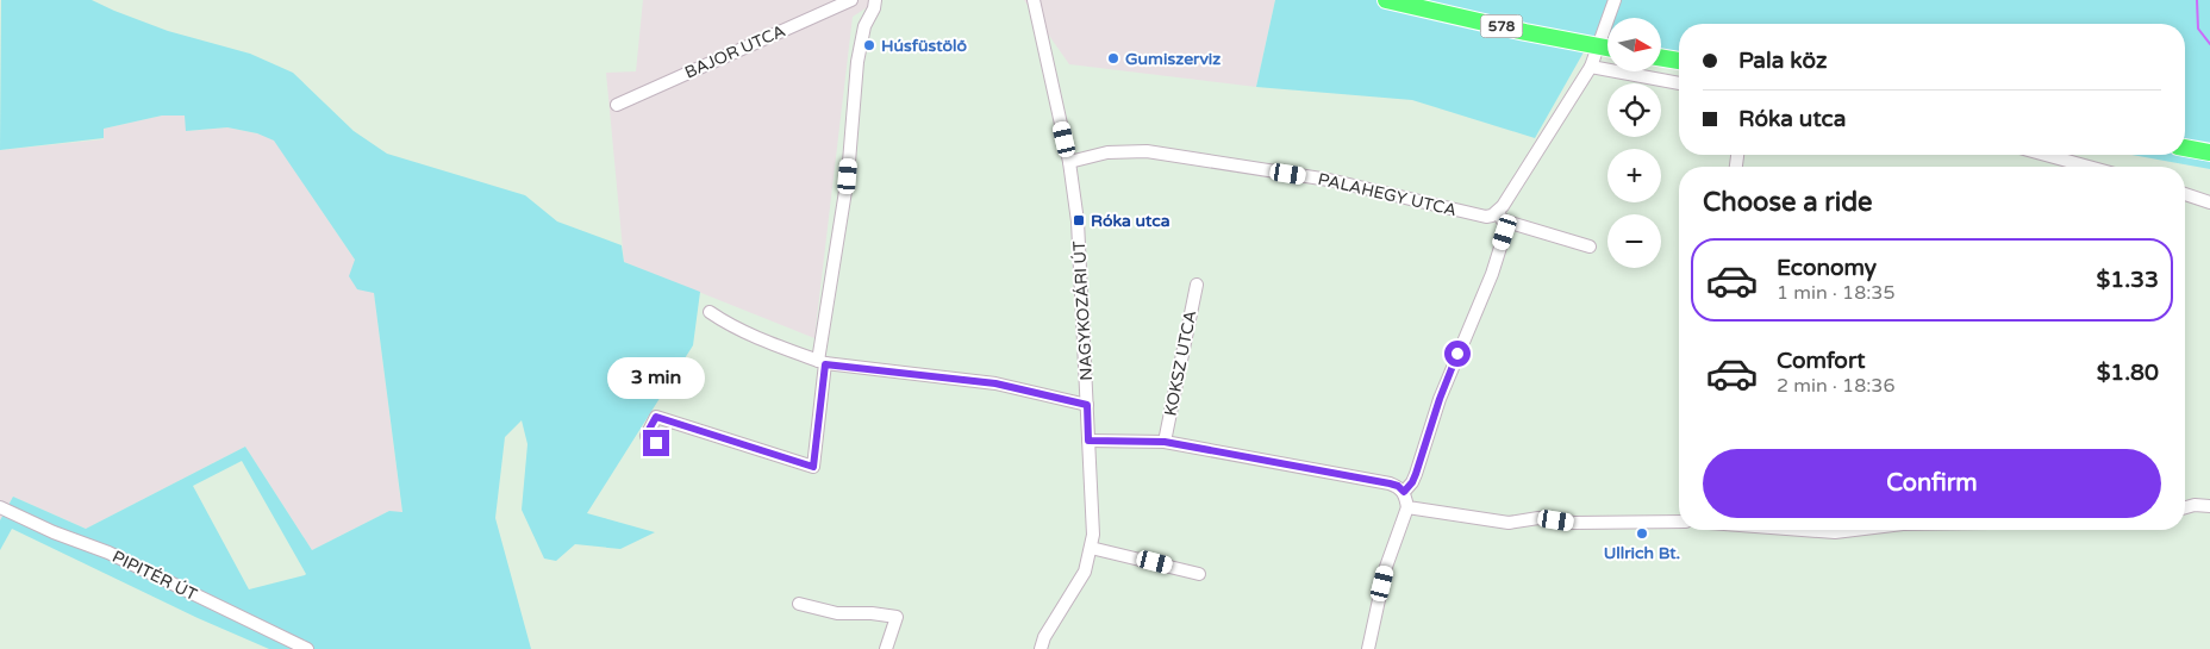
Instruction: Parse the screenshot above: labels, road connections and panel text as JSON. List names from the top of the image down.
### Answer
{
  "streets": {
    "main road": ["578"],
    "street": [
      "BAJOR UTCA",
      "PALAHEGY UTCA",
      "NAGYKOZÁRI ÚT",
      "KOKSZ UTCA",
      "PIPITÉR ÚT"
    ]
  },
  "crossings": [
    ["PALAHEGY UTCA", "NAGYKOZÁRI ÚT"]
  ],
  "places": {
    "other": ["Húsfüstölő", "Gumiszerviz", "Ullrich Bt."],
    "transit": ["Róka utca"]
  },
  "north": "right",
  "page": {
    "map_buttons": ["+", "−"],
    "banner": ["Pala köz", "Róka utca"],
    "heading": "Choose a ride",
    "list": [
      {
        "name": "Economy",
        "note": "1 min · 18:35",
        "value": "$1.33"
      },
      {
        "name": "Comfort",
        "note": "2 min · 18:36",
        "value": "$1.80"
      }
    ],
    "bubble": "3 min",
    "buttons": "Confirm"
  }
}
